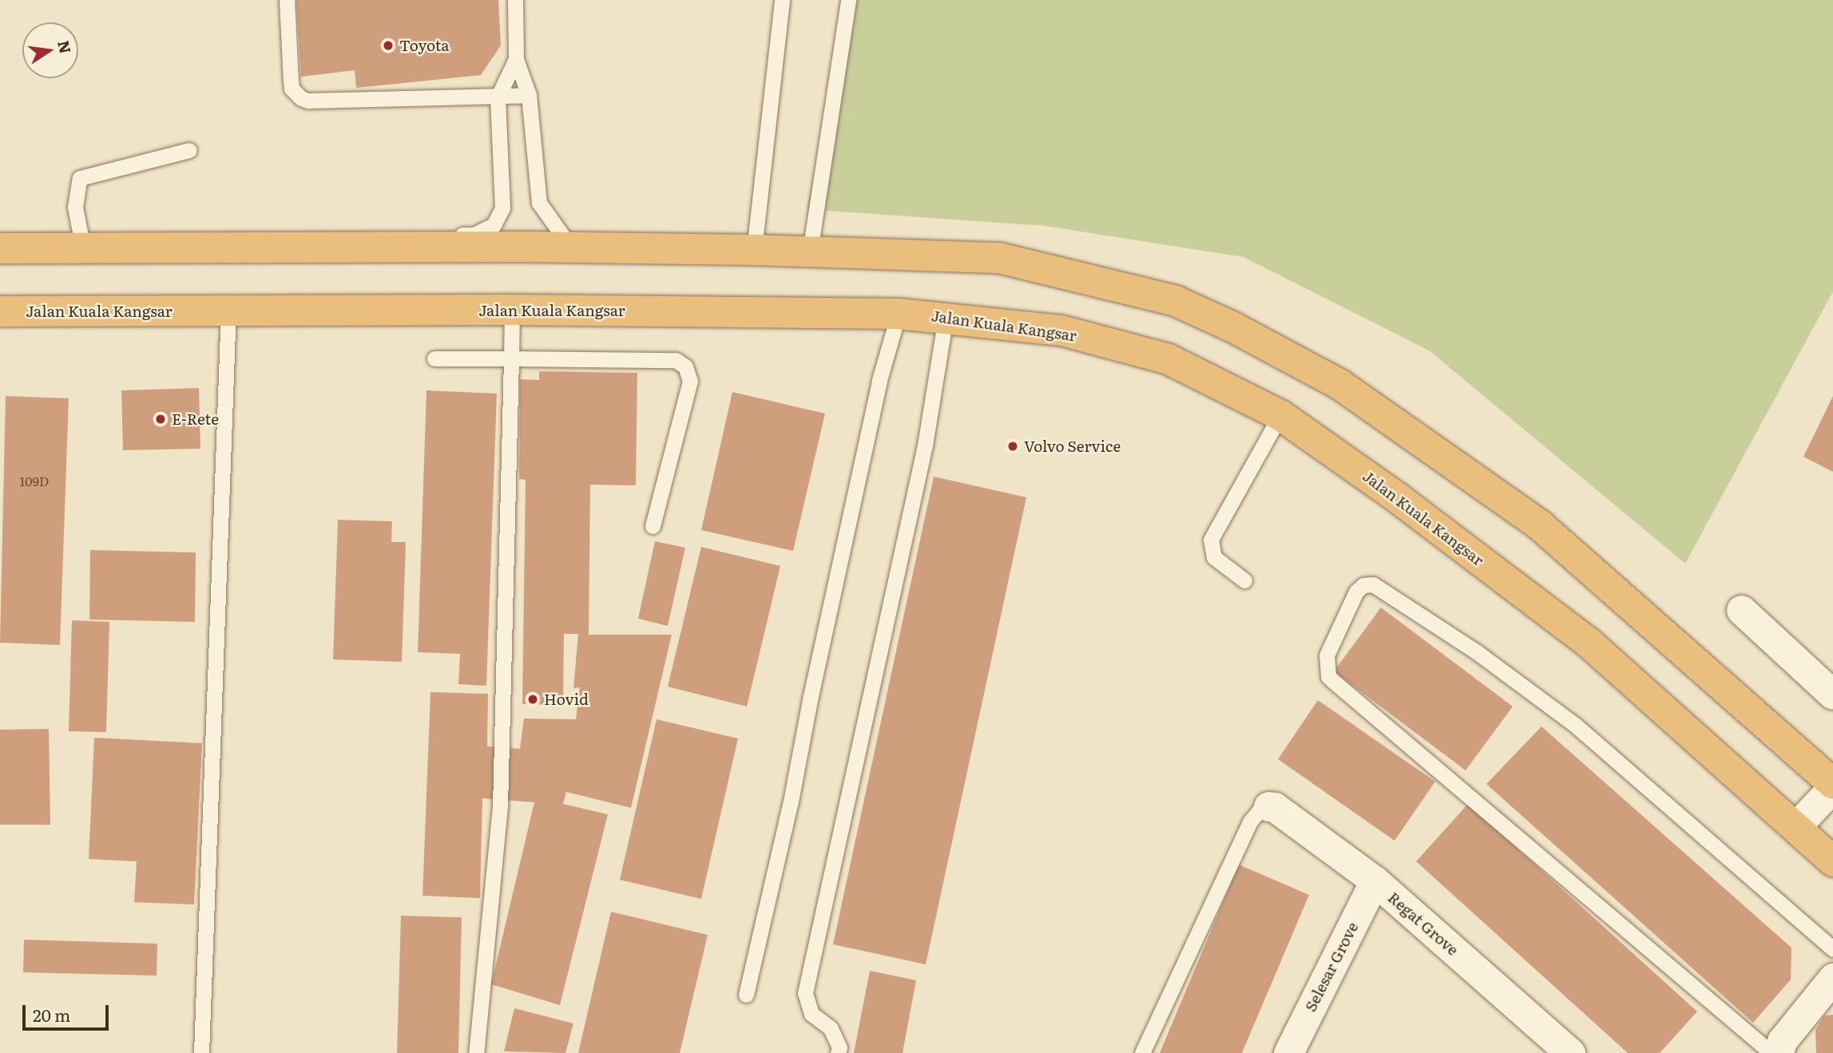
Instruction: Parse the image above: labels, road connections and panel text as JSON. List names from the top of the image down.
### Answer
{
  "streets": {
    "highway": ["Jalan Kuala Kangsar"],
    "street": ["Regat Grove", "Selesar Grove"]
  },
  "crossings": [
    ["Regat Grove", "Selesar Grove"]
  ],
  "places": [
    "Toyota",
    "E-Rete",
    "Volvo Service",
    "Hovid"
  ],
  "house_numbers": ["109D"],
  "scale_bar": "20 m",
  "north": "right"
}
